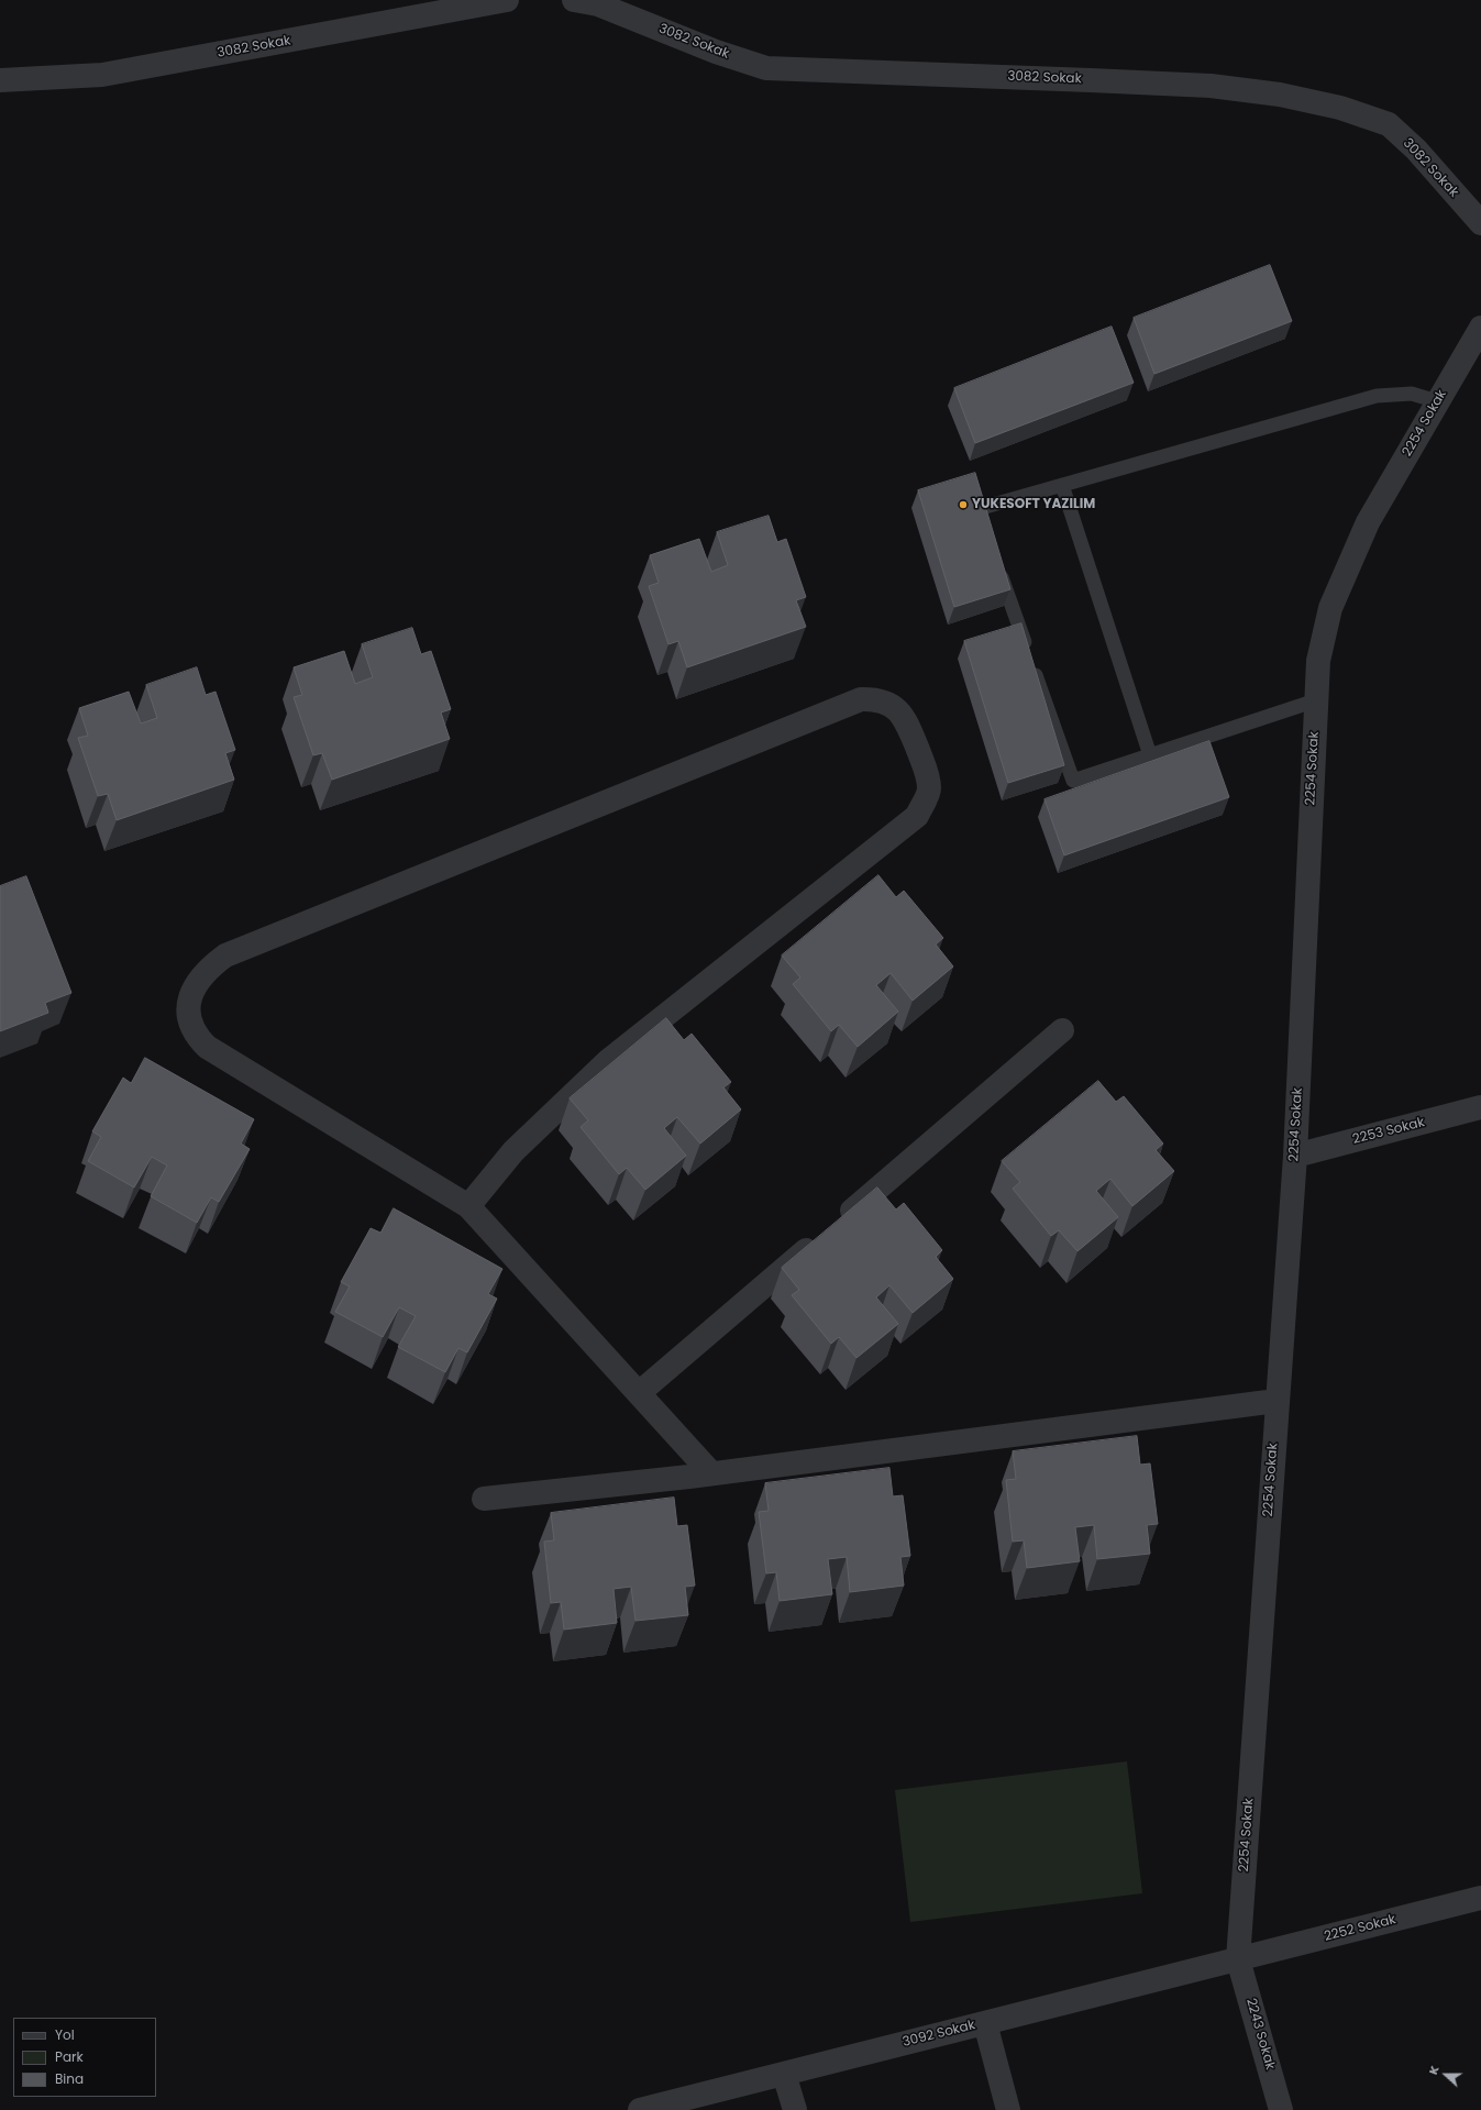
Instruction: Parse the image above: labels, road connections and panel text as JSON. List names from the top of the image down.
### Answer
{
  "streets": {
    "street": [
      "3082 Sokak",
      "2254 Sokak",
      "2253 Sokak",
      "2252 Sokak",
      "3092 Sokak",
      "2243 Sokak"
    ]
  },
  "crossings": [
    ["2254 Sokak", "2253 Sokak"],
    ["2254 Sokak", "2252 Sokak"],
    ["2254 Sokak", "3092 Sokak"],
    ["2254 Sokak", "2243 Sokak"],
    ["2252 Sokak", "3092 Sokak"],
    ["2252 Sokak", "2243 Sokak"],
    ["3092 Sokak", "2243 Sokak"]
  ],
  "places": ["YUKESOFT YAZILIM"],
  "legend": ["Yol", "Park", "Bina"],
  "north": "left"
}
